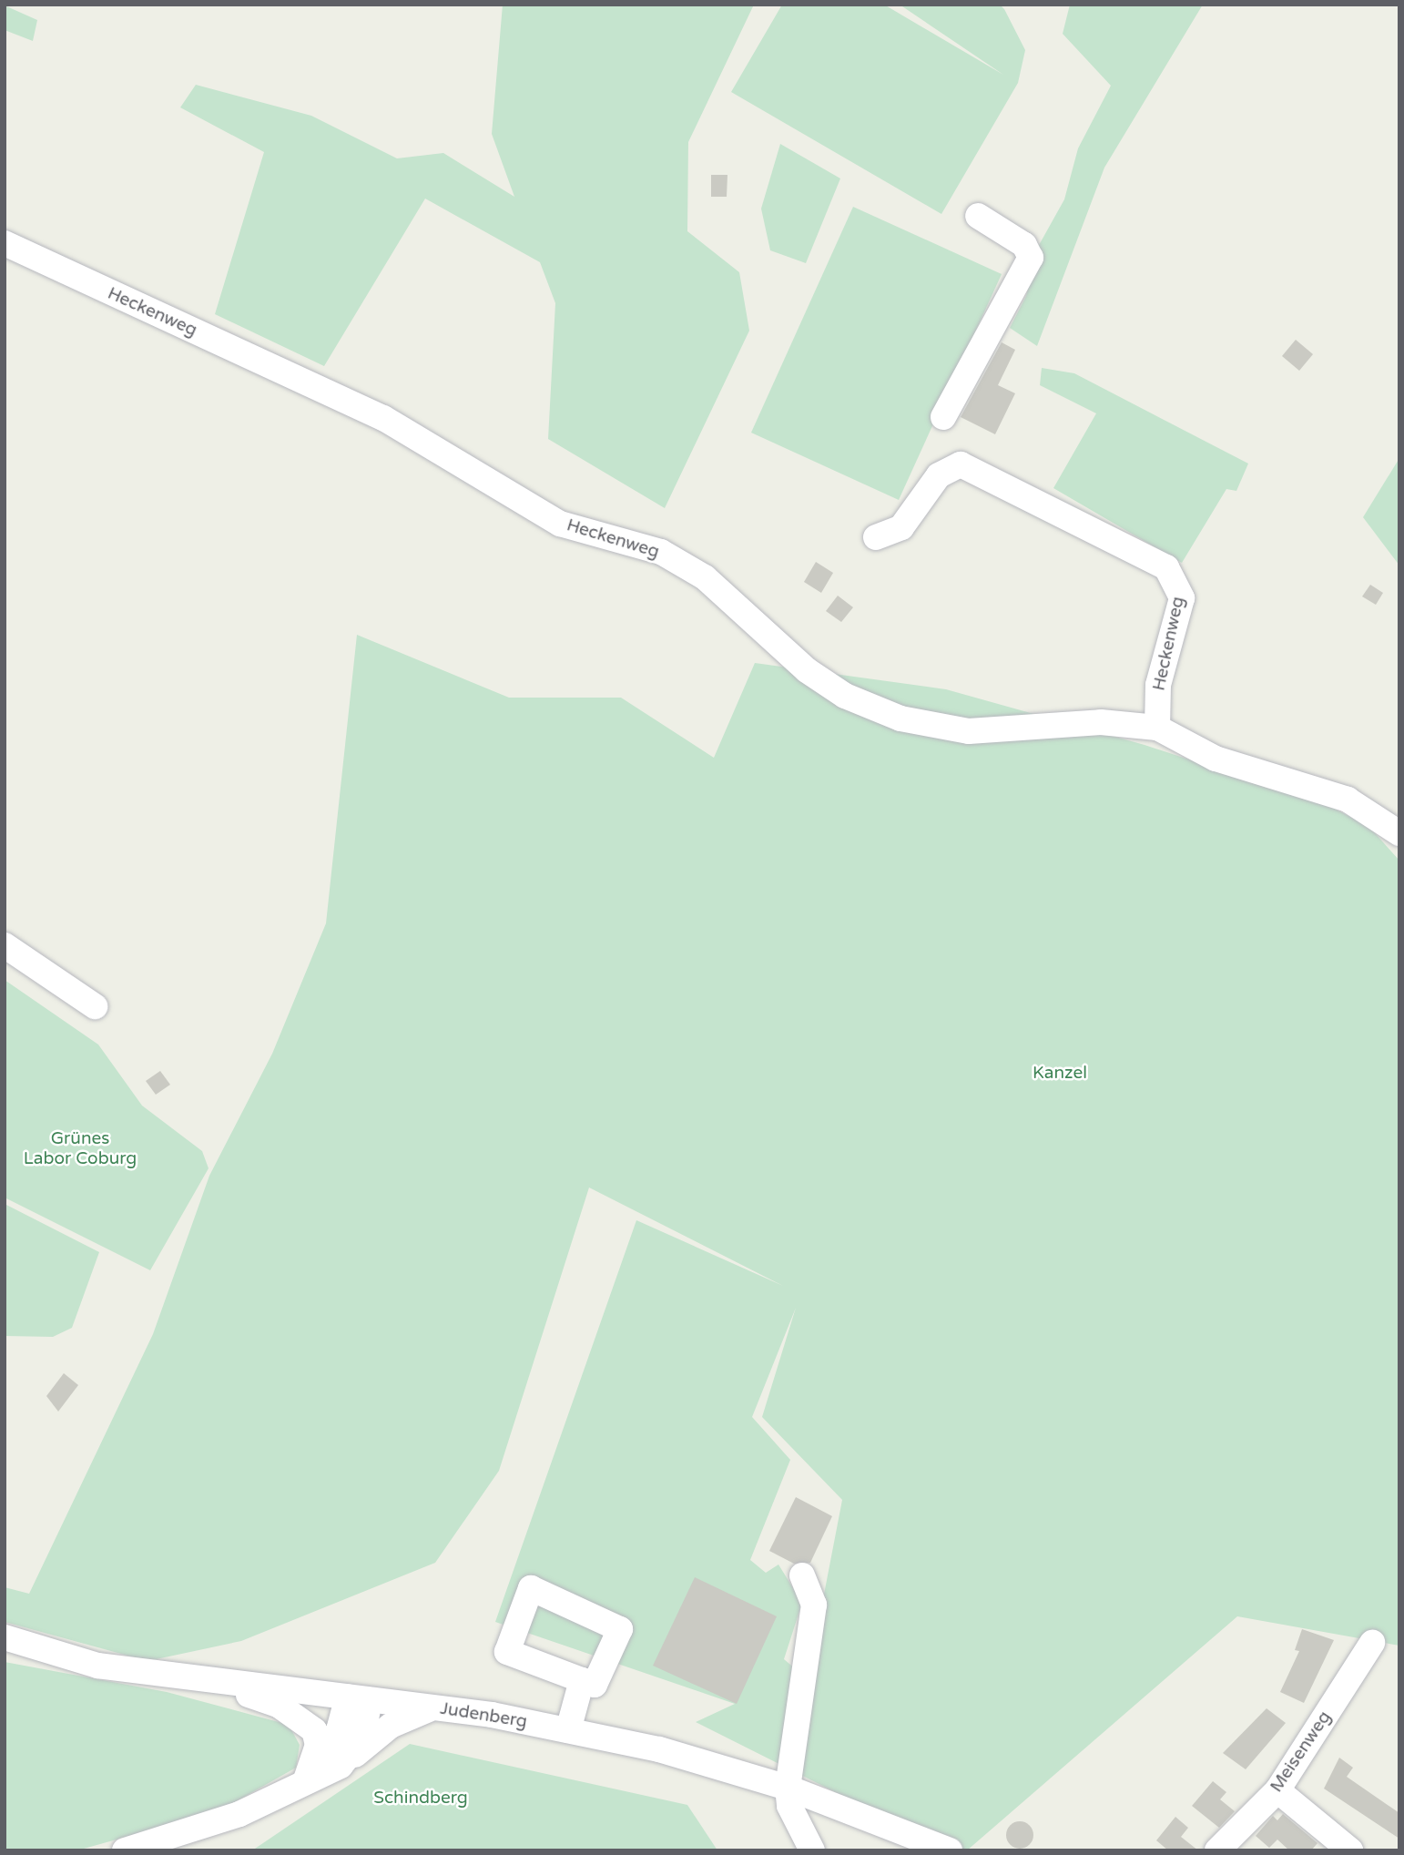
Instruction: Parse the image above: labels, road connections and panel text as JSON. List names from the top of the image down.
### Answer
{
  "streets": {
    "street": ["Heckenweg", "Judenberg", "Meisenweg"]
  },
  "parks": ["Kanzel", "Grünes Labor Coburg", "Schindberg"]
}
